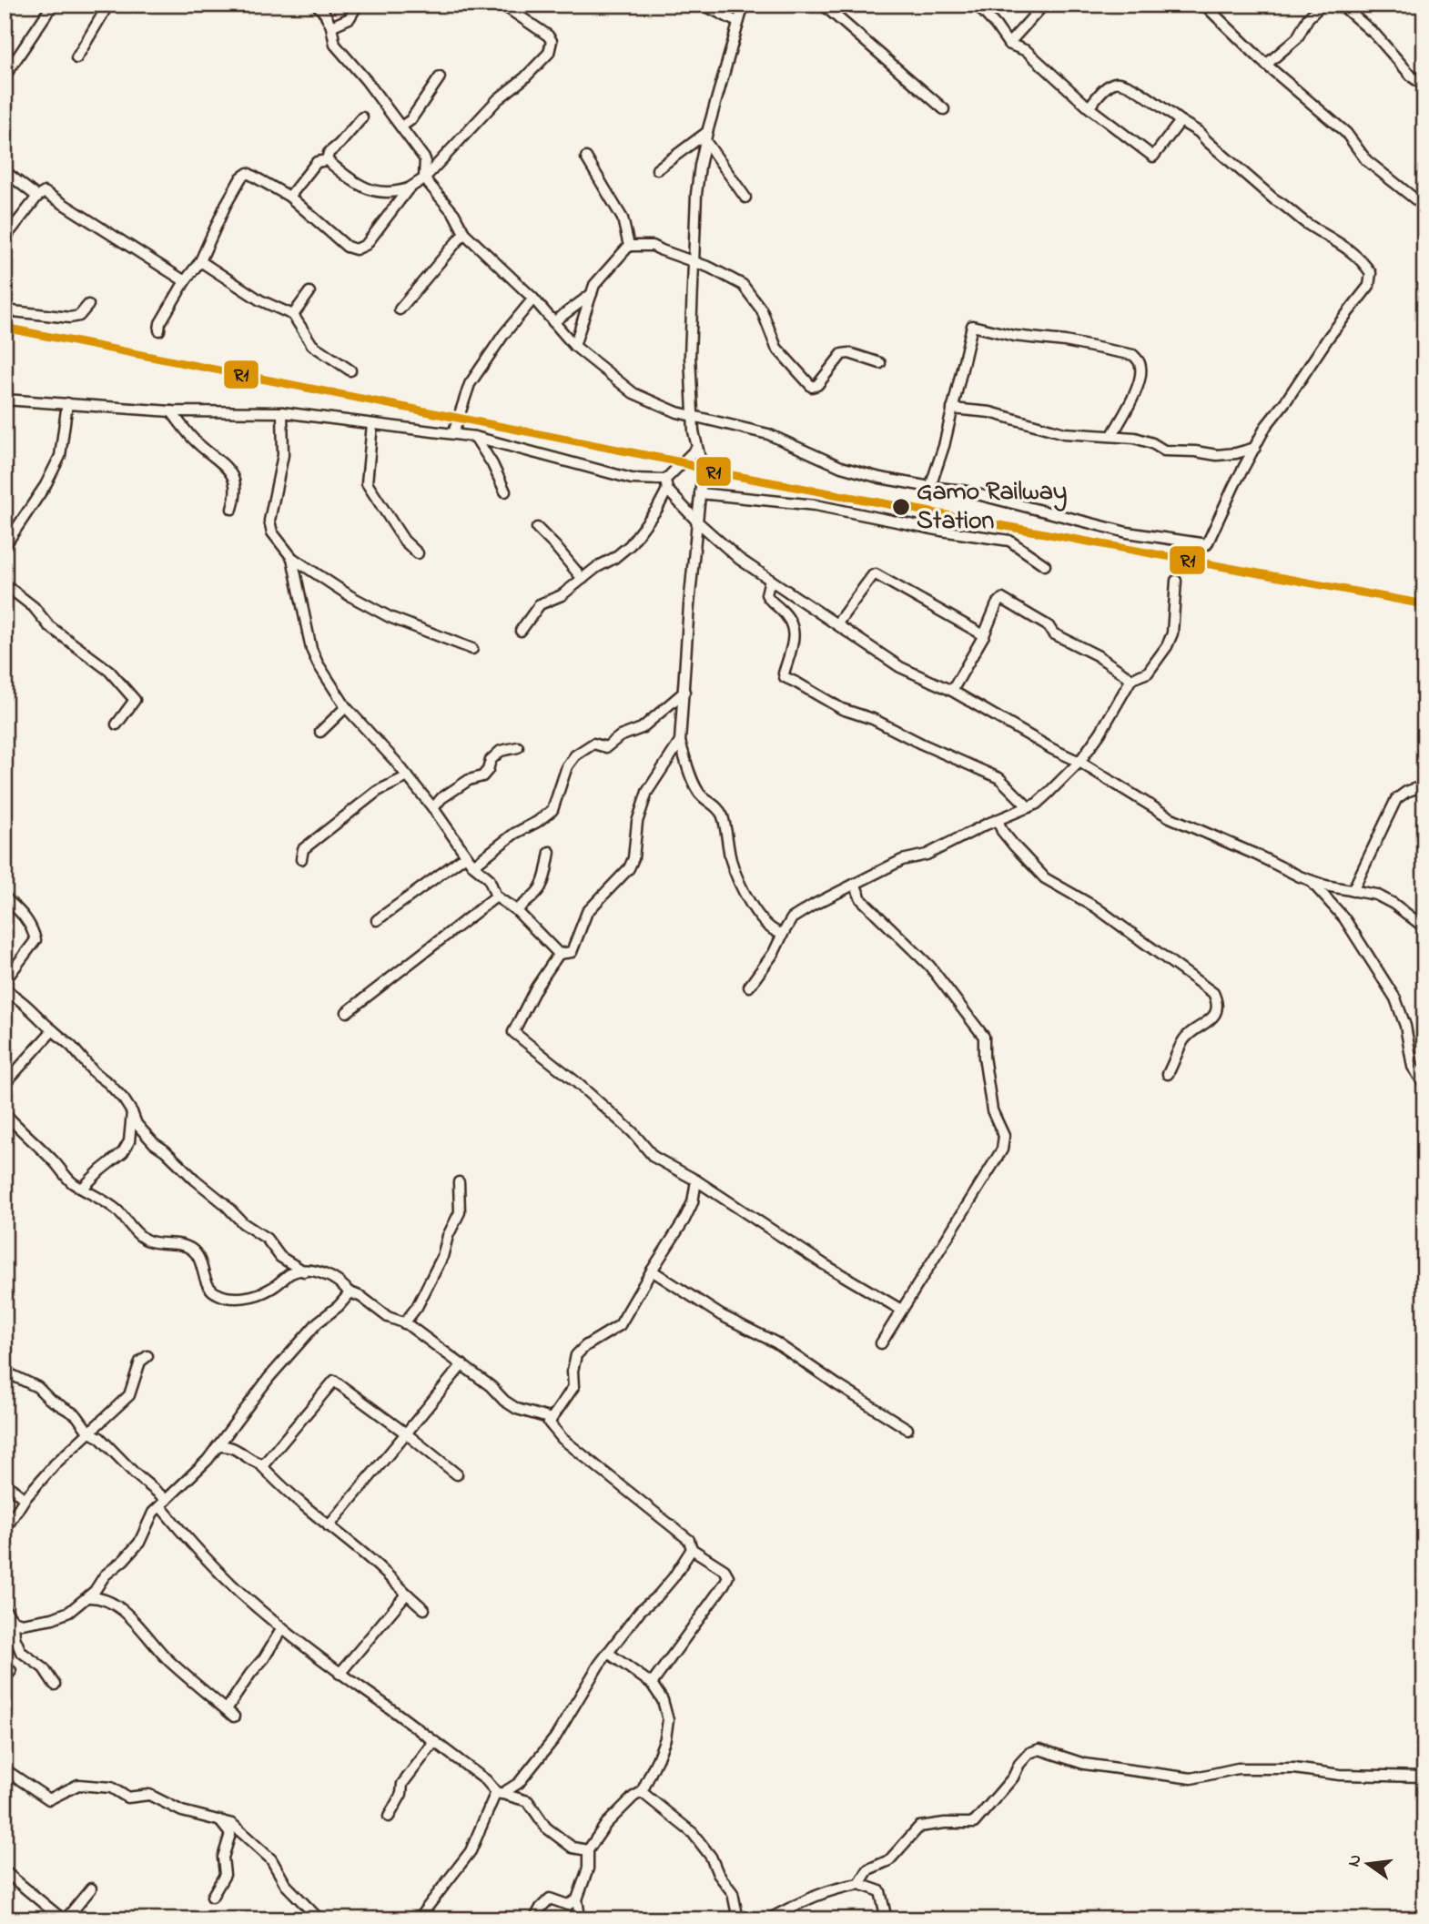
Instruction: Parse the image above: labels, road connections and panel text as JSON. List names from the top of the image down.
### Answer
{
  "places": ["Gamo Railway Station"],
  "lines": ["transit line R1"],
  "north": "left"
}
